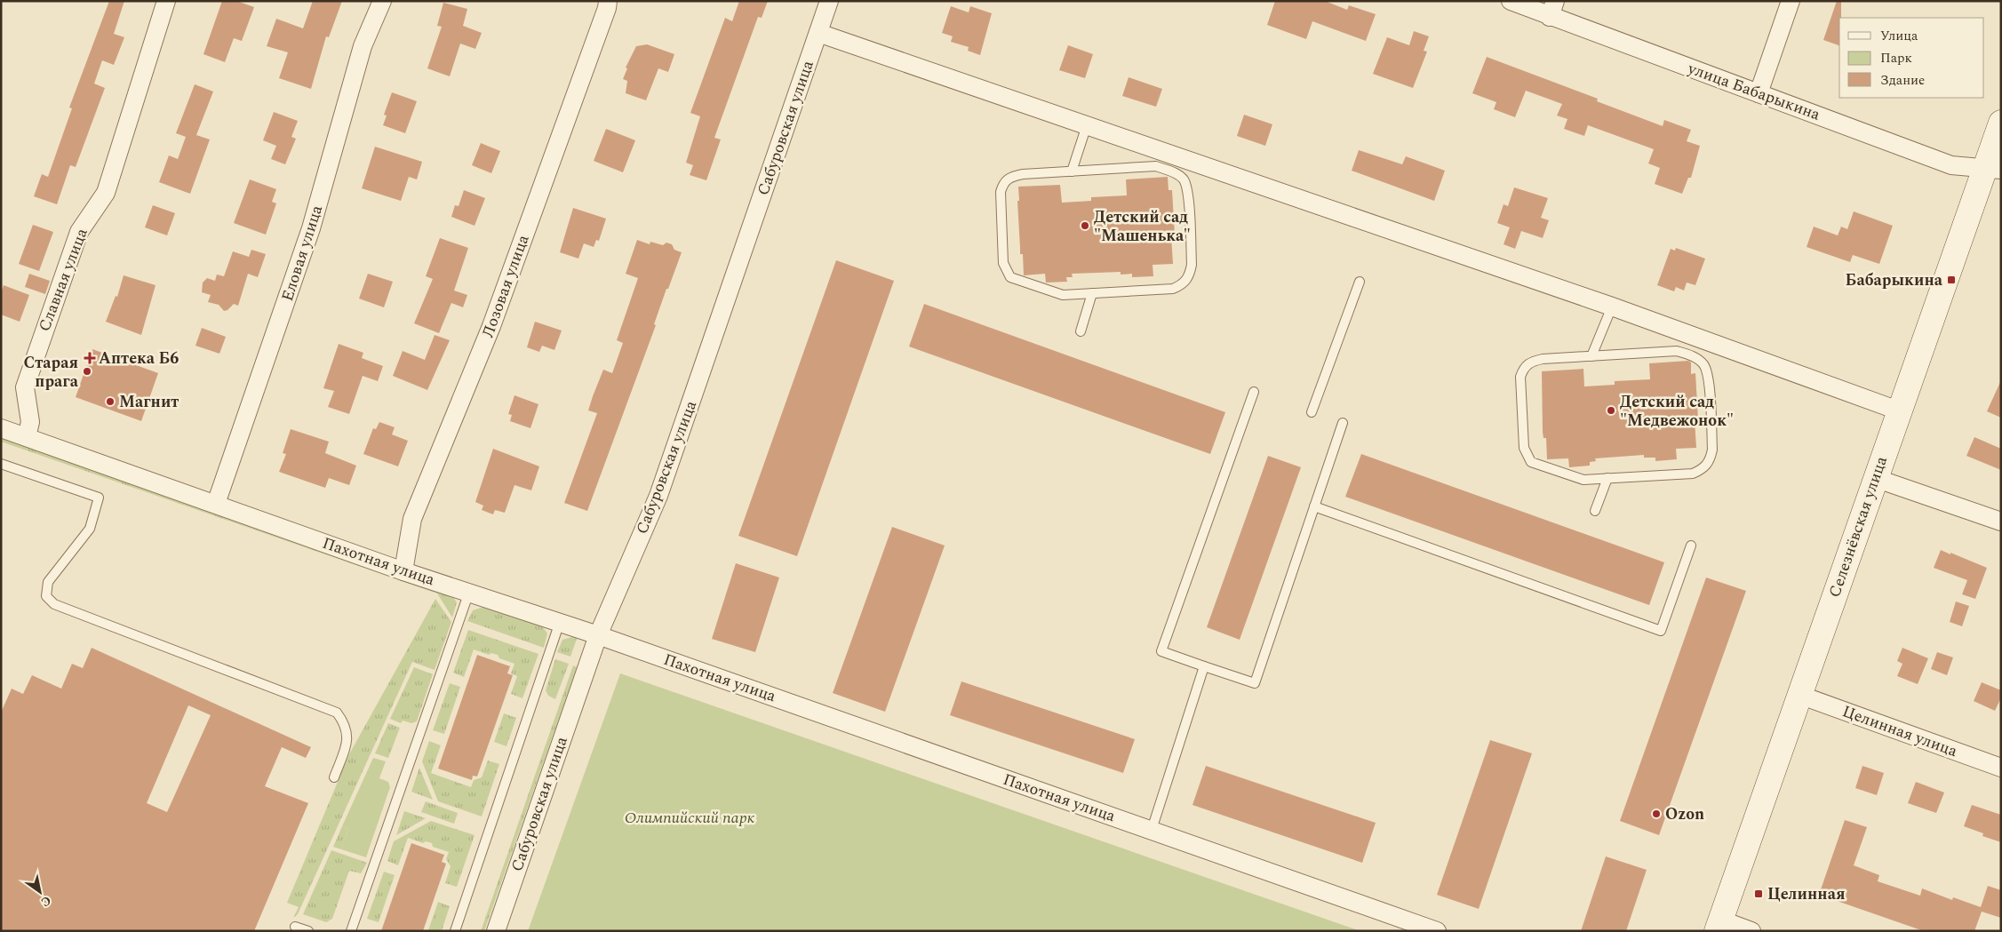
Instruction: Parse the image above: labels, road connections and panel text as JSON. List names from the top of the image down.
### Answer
{
  "streets": {
    "street": [
      "улица Бабарыкина",
      "Сабуровская улица",
      "Еловая улица",
      "Славная улица",
      "Лозовая улица",
      "Селезнёвская улица",
      "Пахотная улица",
      "Целинная улица"
    ]
  },
  "crossings": [
    ["улица Бабарыкина", "Селезнёвская улица"],
    ["Сабуровская улица", "Пахотная улица"],
    ["Еловая улица", "Пахотная улица"],
    ["Славная улица", "Пахотная улица"],
    ["Лозовая улица", "Пахотная улица"],
    ["Селезнёвская улица", "Целинная улица"]
  ],
  "parks": ["Олимпийский парк"],
  "places": {
    "other": [
      "Детский сад \"Машенька\"",
      "Старая прага",
      "Магнит",
      "Детский сад \"Медвежонок\"",
      "Ozon"
    ],
    "transit": ["Бабарыкина", "Целинная"],
    "health": ["Аптека Б6"]
  },
  "legend": ["Улица", "Парк", "Здание"],
  "north": "bottom right"
}
